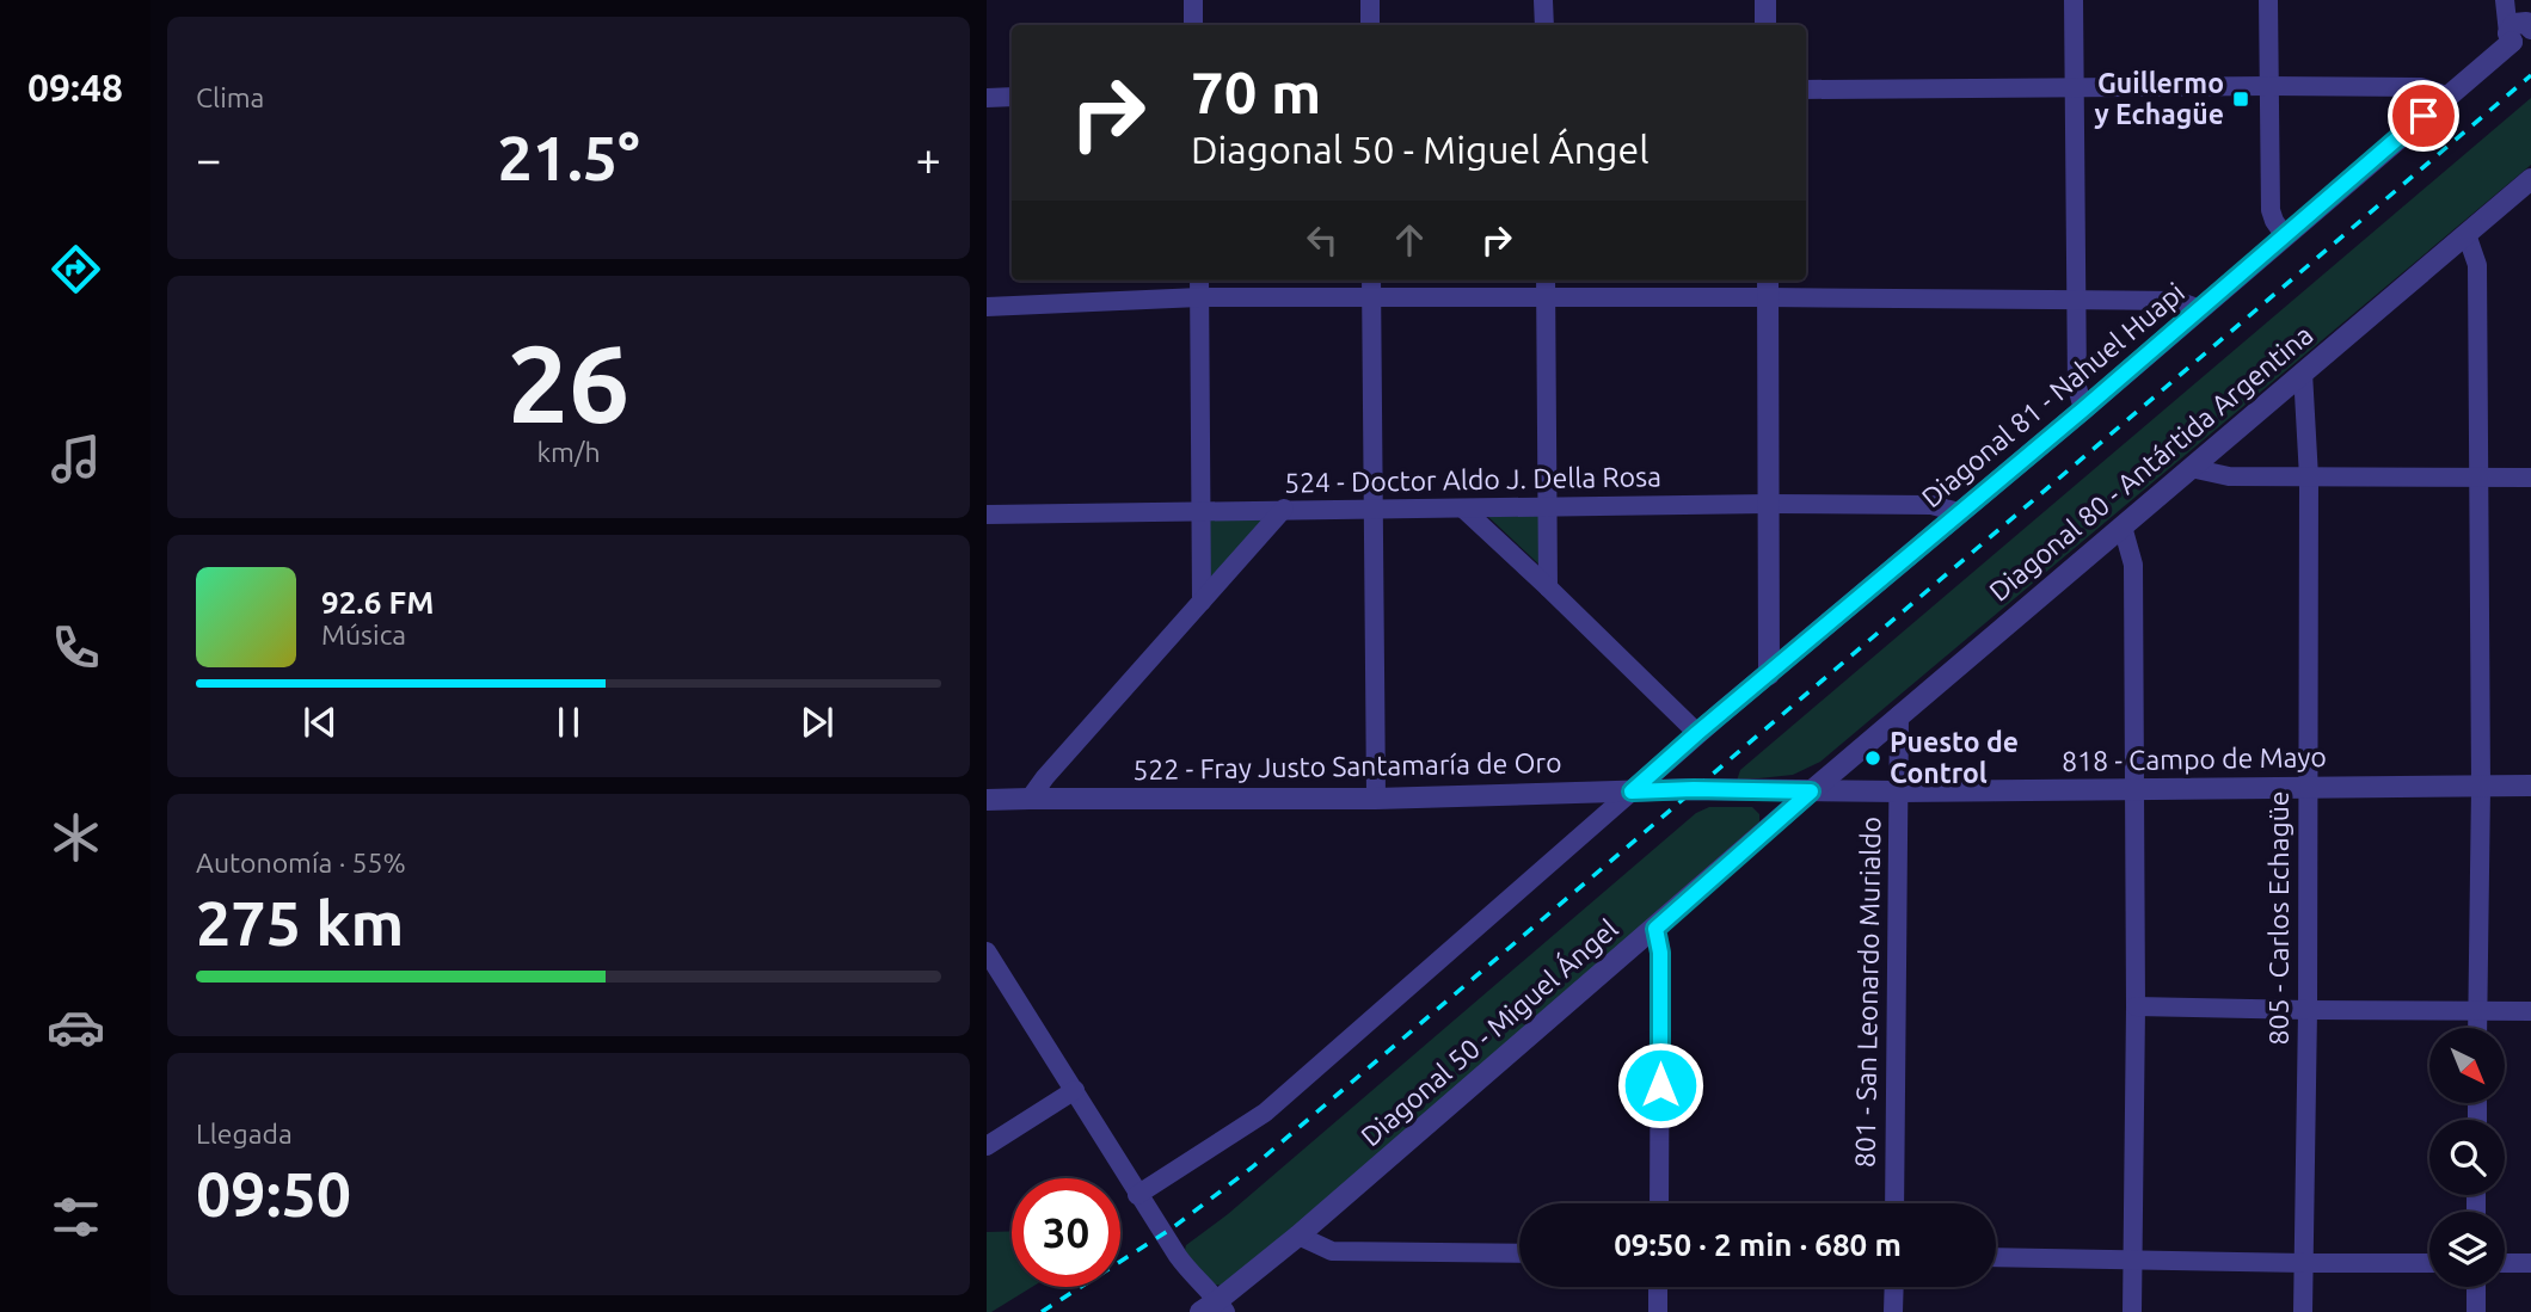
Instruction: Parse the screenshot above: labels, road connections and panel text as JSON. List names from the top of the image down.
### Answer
{
  "streets": {
    "street": [
      "Diagonal 81 - Nahuel Huapi",
      "Diagonal 80 - Antártida Argentina",
      "524 - Doctor Aldo J. Della Rosa",
      "818 - Campo de Mayo",
      "522 - Fray Justo Santamaría de Oro",
      "805 - Carlos Echagüe",
      "801 - San Leonardo Murialdo",
      "Diagonal 50 - Miguel Ángel"
    ]
  },
  "crossings": [
    ["Diagonal 81 - Nahuel Huapi", "524 - Doctor Aldo J. Della Rosa"],
    ["Diagonal 81 - Nahuel Huapi", "522 - Fray Justo Santamaría de Oro"],
    ["Diagonal 80 - Antártida Argentina", "818 - Campo de Mayo"],
    ["Diagonal 80 - Antártida Argentina", "805 - Carlos Echagüe"],
    ["Diagonal 80 - Antártida Argentina", "801 - San Leonardo Murialdo"],
    ["Diagonal 80 - Antártida Argentina", "Diagonal 50 - Miguel Ángel"],
    ["818 - Campo de Mayo", "522 - Fray Justo Santamaría de Oro"],
    ["818 - Campo de Mayo", "805 - Carlos Echagüe"],
    ["818 - Campo de Mayo", "801 - San Leonardo Murialdo"],
    ["818 - Campo de Mayo", "Diagonal 50 - Miguel Ángel"]
  ],
  "places": {
    "transit": ["Guillermo y Echagüe"],
    "other": ["Puesto de Control"]
  },
  "north": "bottom right",
  "page": {
    "tabs": "09:48",
    "tile": [
      "Clima",
      ["26", "km/h"],
      ["Autonomía · 55%", "275 km"],
      ["Llegada", "09:50"]
    ],
    "turn": ["70 m", "Diagonal 50 - Miguel Ángel"],
    "heat": ["−", "21.5°", "+"],
    "song": ["92.6 FM", "Música"],
    "limit": "30",
    "trip": "09:50 · 2 min · 680 m"
  }
}
